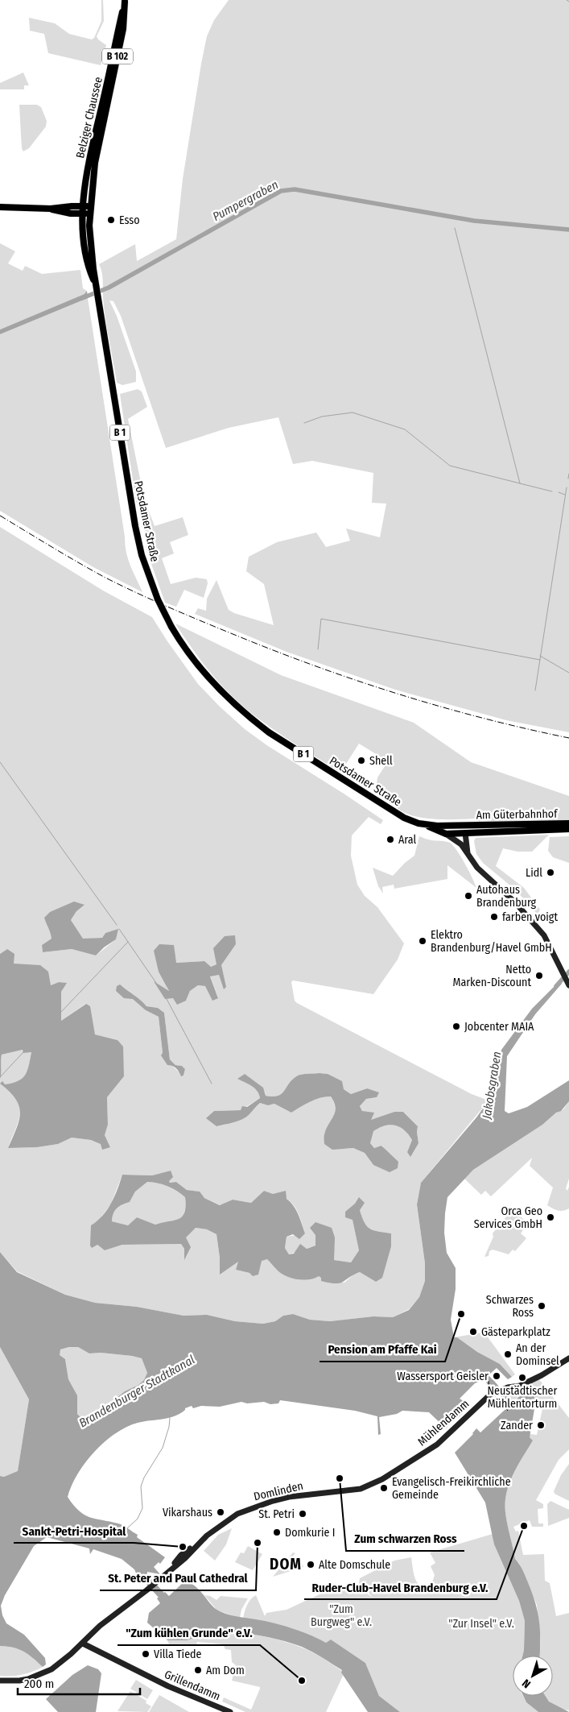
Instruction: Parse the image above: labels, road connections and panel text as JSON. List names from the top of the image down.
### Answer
{
  "streets": {
    "main road": [
      "B 102",
      "Belziger Chaussee",
      "B 1",
      "Potsdamer Straße",
      "Am Güterbahnhof"
    ],
    "street": ["Mühlendamm", "Domlinden", "Grillendamm"]
  },
  "crossings": [
    ["Belziger Chaussee", "Potsdamer Straße"],
    ["Potsdamer Straße", "Am Güterbahnhof"],
    ["Mühlendamm", "Domlinden"],
    ["Domlinden", "Grillendamm"]
  ],
  "districts": ["DOM"],
  "water": ["Pumpergraben", "Jakobsgraben", "Brandenburger Stadtkanal"],
  "parks": ["\"Zum Burgweg\" e.V.", "\"Zur Insel\" e.V."],
  "places": [
    "Esso",
    "Shell",
    "Aral",
    "Lidl",
    "Autohaus Brandenburg",
    "farben voigt",
    "Elektro Brandenburg/Havel GmbH",
    "Netto Marken-Discount",
    "Jobcenter MAIA",
    "Orca Geo Services GmbH",
    "Schwarzes Ross",
    "Pension am Pfaffe Kai",
    "Gästeparkplatz",
    "An der Dominsel",
    "Wassersport Geisler",
    "Neustädtischer Mühlentorturm",
    "Zander",
    "Zum schwarzen Ross",
    "Evangelisch-Freikirchliche Gemeinde",
    "Vikarshaus",
    "St. Petri",
    "Ruder-Club-Havel Brandenburg e.V.",
    "Domkurie I",
    "St. Peter and Paul Cathedral",
    "Sankt-Petri-Hospital",
    "Alte Domschule",
    "Villa Tiede",
    "Am Dom",
    "\"Zum kühlen Grunde\" e.V."
  ],
  "scale_bar": "200 m",
  "north": "bottom left"
}
